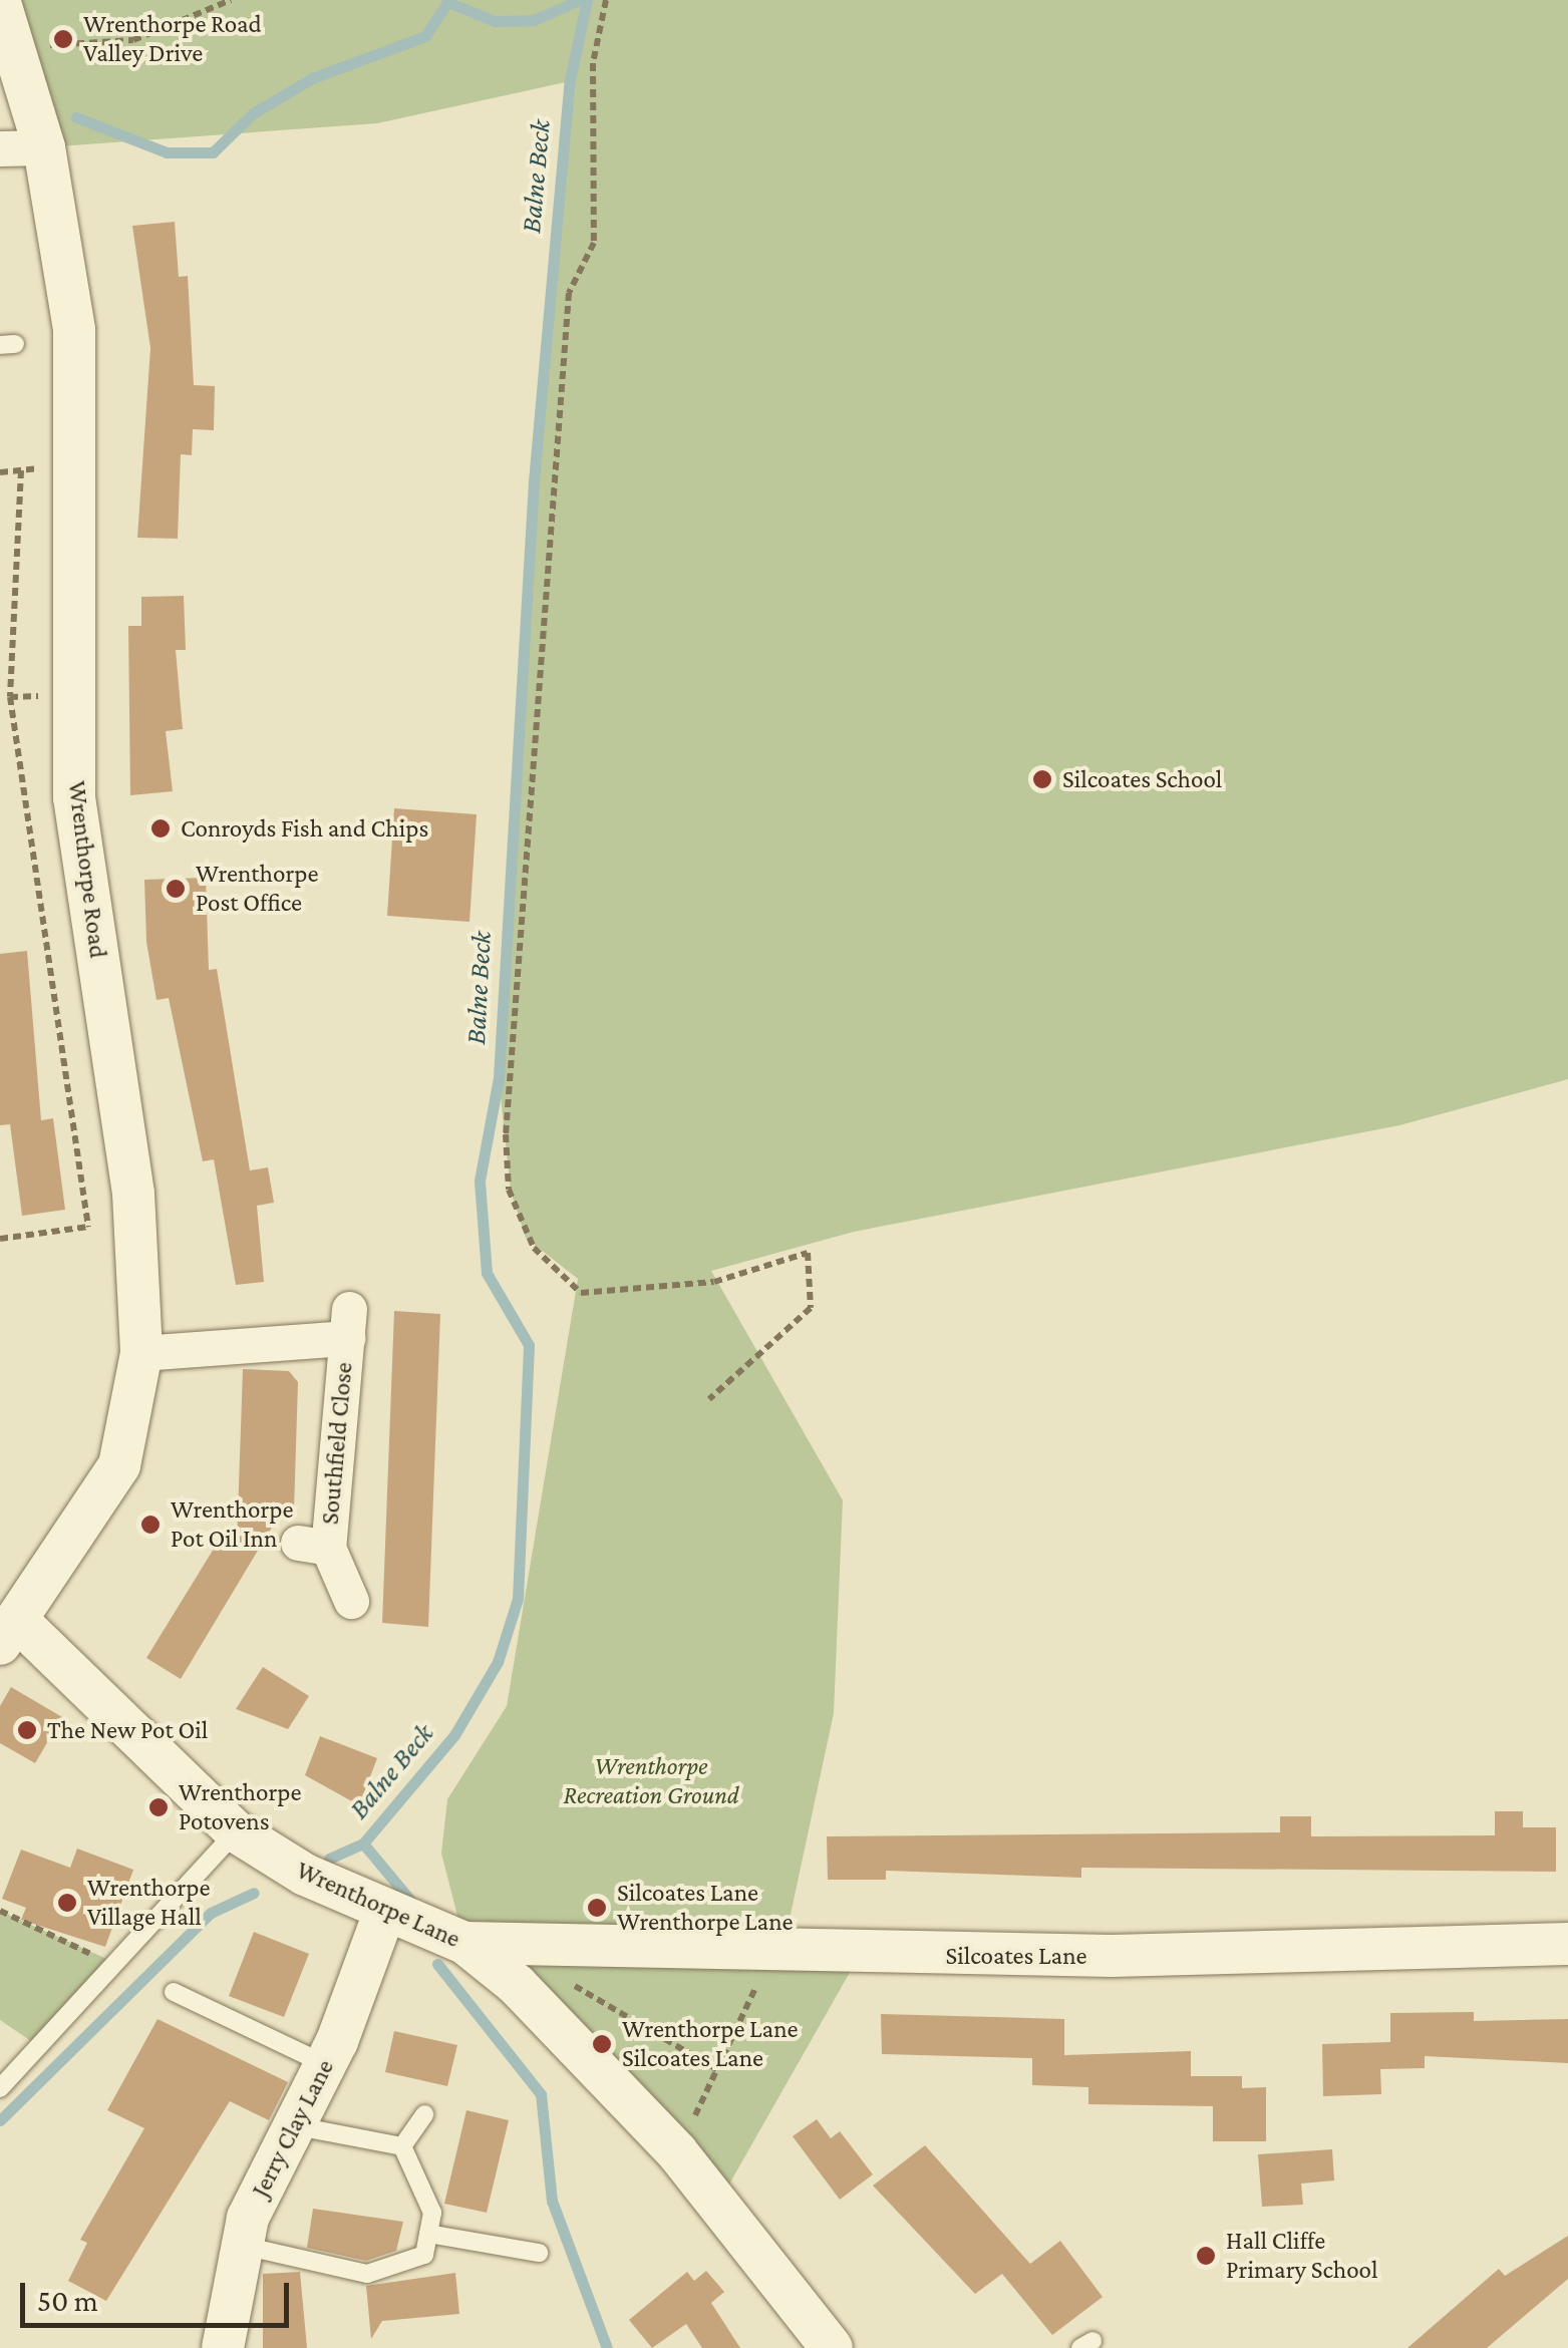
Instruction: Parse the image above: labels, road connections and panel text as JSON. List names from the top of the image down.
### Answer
{
  "streets": {
    "street": [
      "Wrenthorpe Road",
      "Southfield Close",
      "Wrenthorpe Lane",
      "Silcoates Lane",
      "Jerry Clay Lane"
    ]
  },
  "crossings": [
    ["Wrenthorpe Road", "Southfield Close"],
    ["Wrenthorpe Road", "Wrenthorpe Lane"],
    ["Wrenthorpe Lane", "Silcoates Lane"],
    ["Wrenthorpe Lane", "Jerry Clay Lane"]
  ],
  "water": ["Balne Beck"],
  "parks": ["Wrenthorpe Recreation Ground"],
  "places": [
    "Wrenthorpe Road Valley Drive",
    "Silcoates School",
    "Conroyds Fish and Chips",
    "Wrenthorpe Post Office",
    "Wrenthorpe Pot Oil Inn",
    "The New Pot Oil",
    "Wrenthorpe Potovens",
    "Wrenthorpe Village Hall",
    "Silcoates Lane Wrenthorpe Lane",
    "Wrenthorpe Lane Silcoates Lane",
    "Hall Cliffe Primary School"
  ],
  "scale_bar": "50 m"
}
